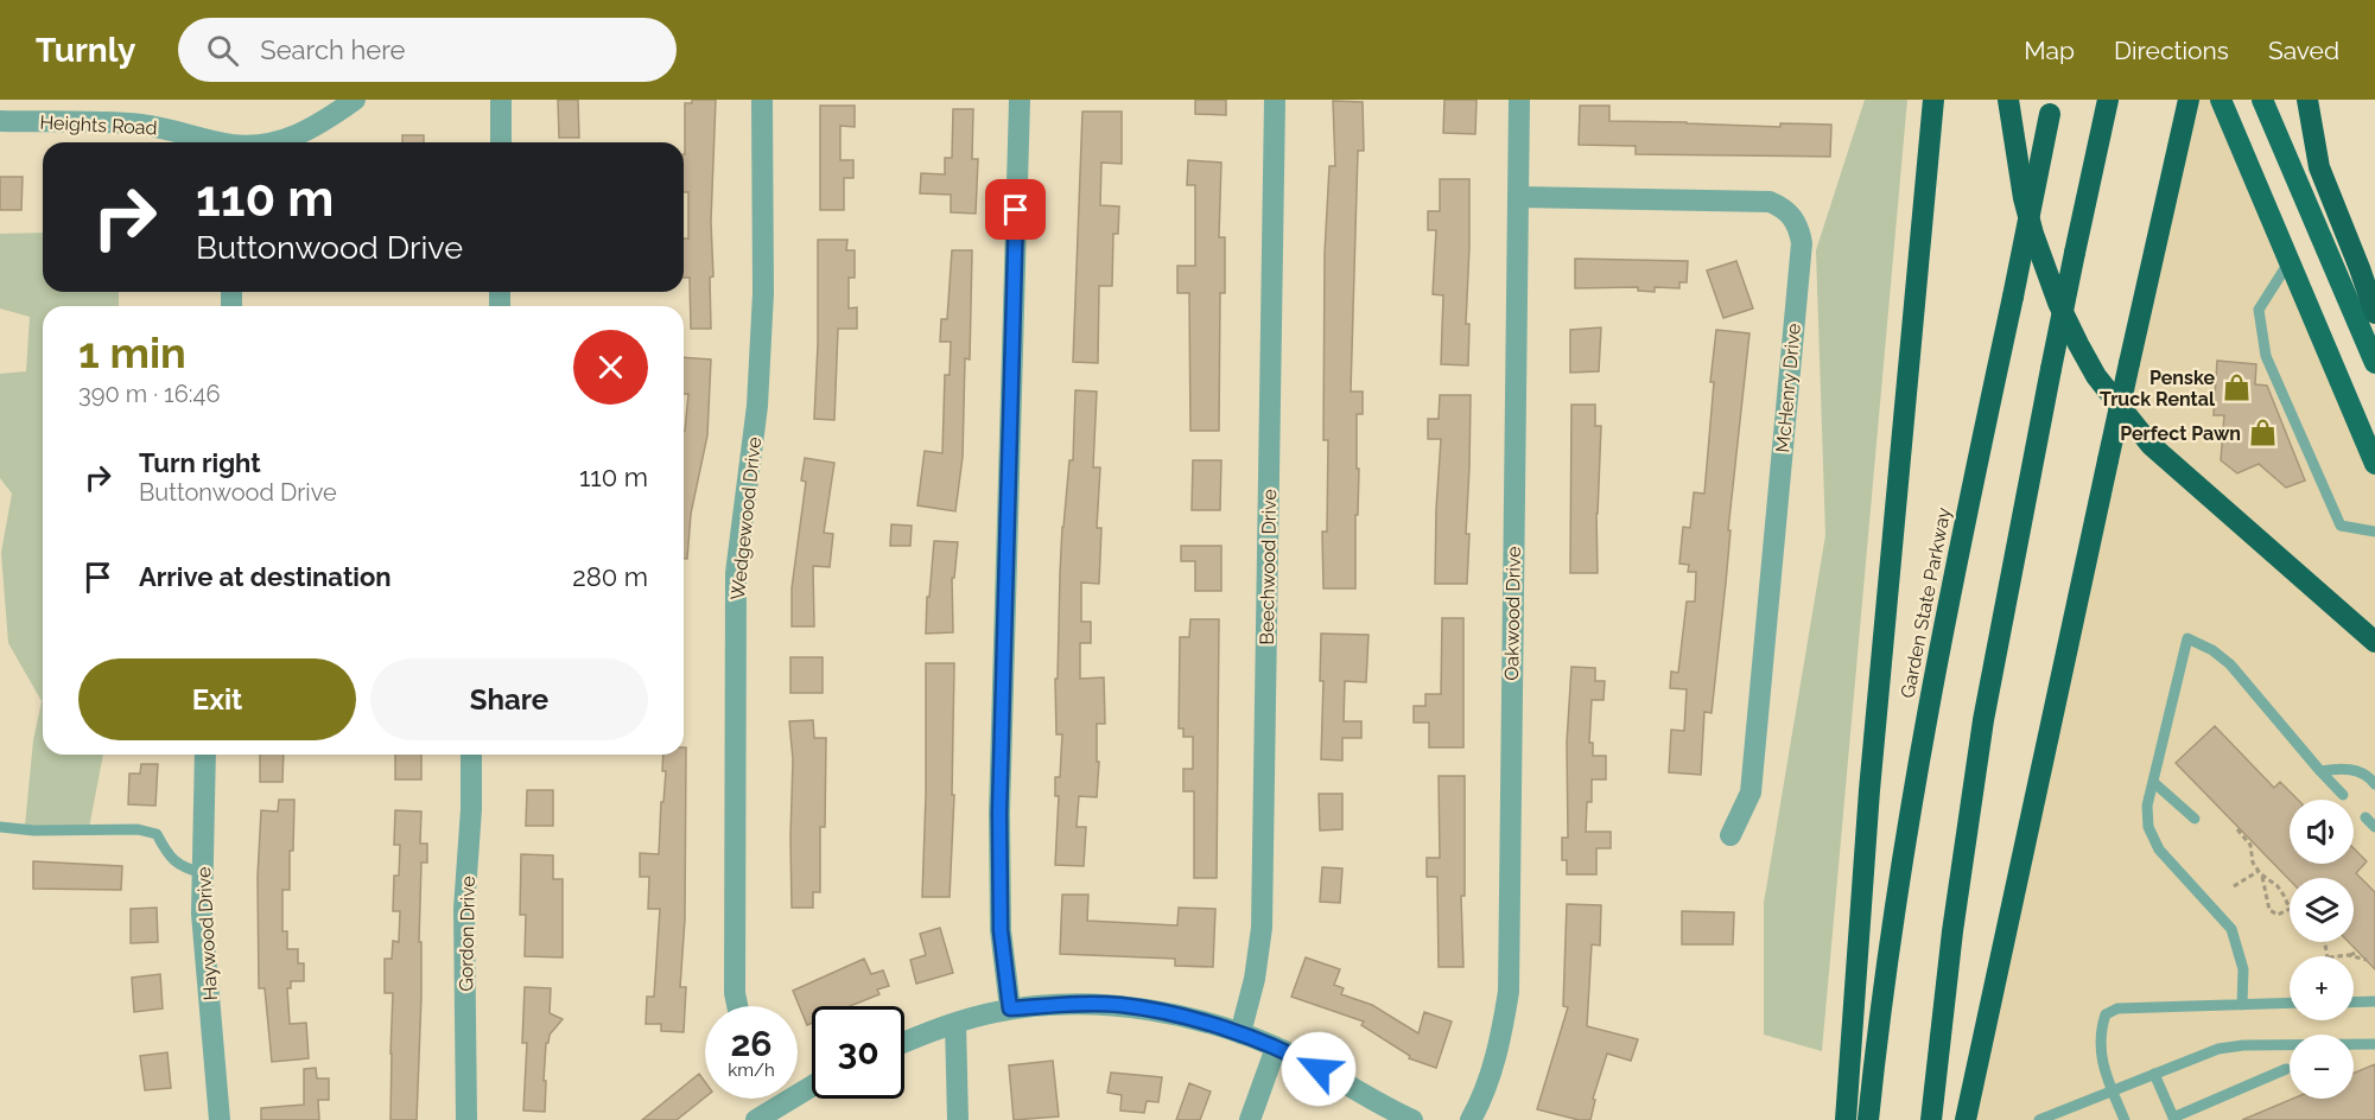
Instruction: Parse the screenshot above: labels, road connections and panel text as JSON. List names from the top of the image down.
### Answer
{
  "streets": {
    "highway": ["Garden State Parkway"],
    "street": [
      "Heights Road",
      "McHenry Drive",
      "Wedgewood Drive",
      "Beechwood Drive",
      "Oakwood Drive",
      "Haywood Drive",
      "Gordon Drive"
    ]
  },
  "crossings": [
    ["McHenry Drive", "Oakwood Drive"]
  ],
  "places": {
    "shop": ["Penske Truck Rental", "Perfect Pawn"]
  },
  "page": {
    "header": "Turnly",
    "search": "Search here",
    "nav": ["Map", "Directions", "Saved"],
    "turn": ["110 m", "Buttonwood Drive"],
    "heading": ["1 min", "390 m · 16:46"],
    "list": [
      {
        "name": "Turn right",
        "note": "Buttonwood Drive",
        "value": "110 m"
      },
      {
        "name": "Arrive at destination",
        "value": "280 m"
      }
    ],
    "buttons": ["Exit", "Share"],
    "map_buttons": ["+", "−"],
    "speed": "26 km/h",
    "limit": "30"
  }
}
